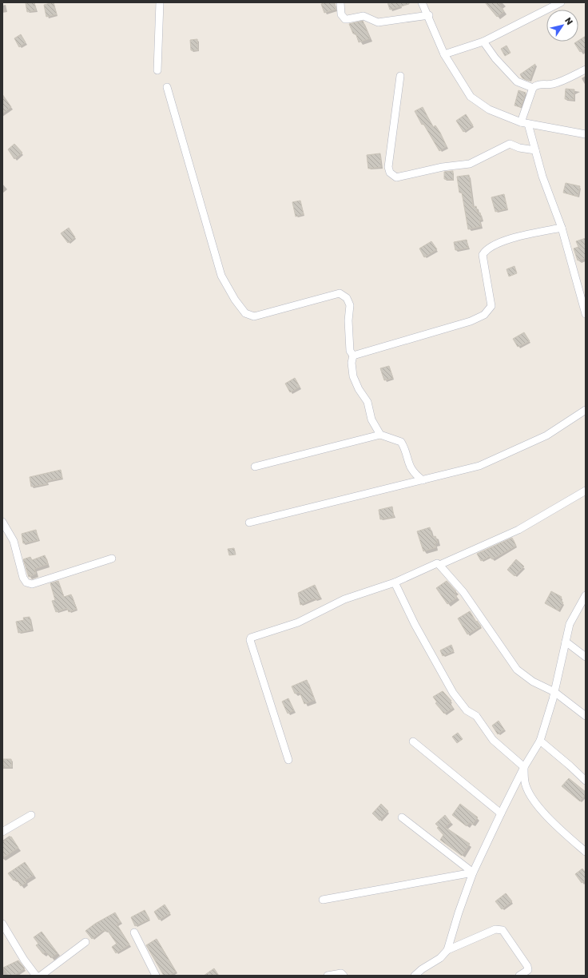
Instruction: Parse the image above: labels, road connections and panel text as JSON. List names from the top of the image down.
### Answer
{
  "north": "top right"
}
